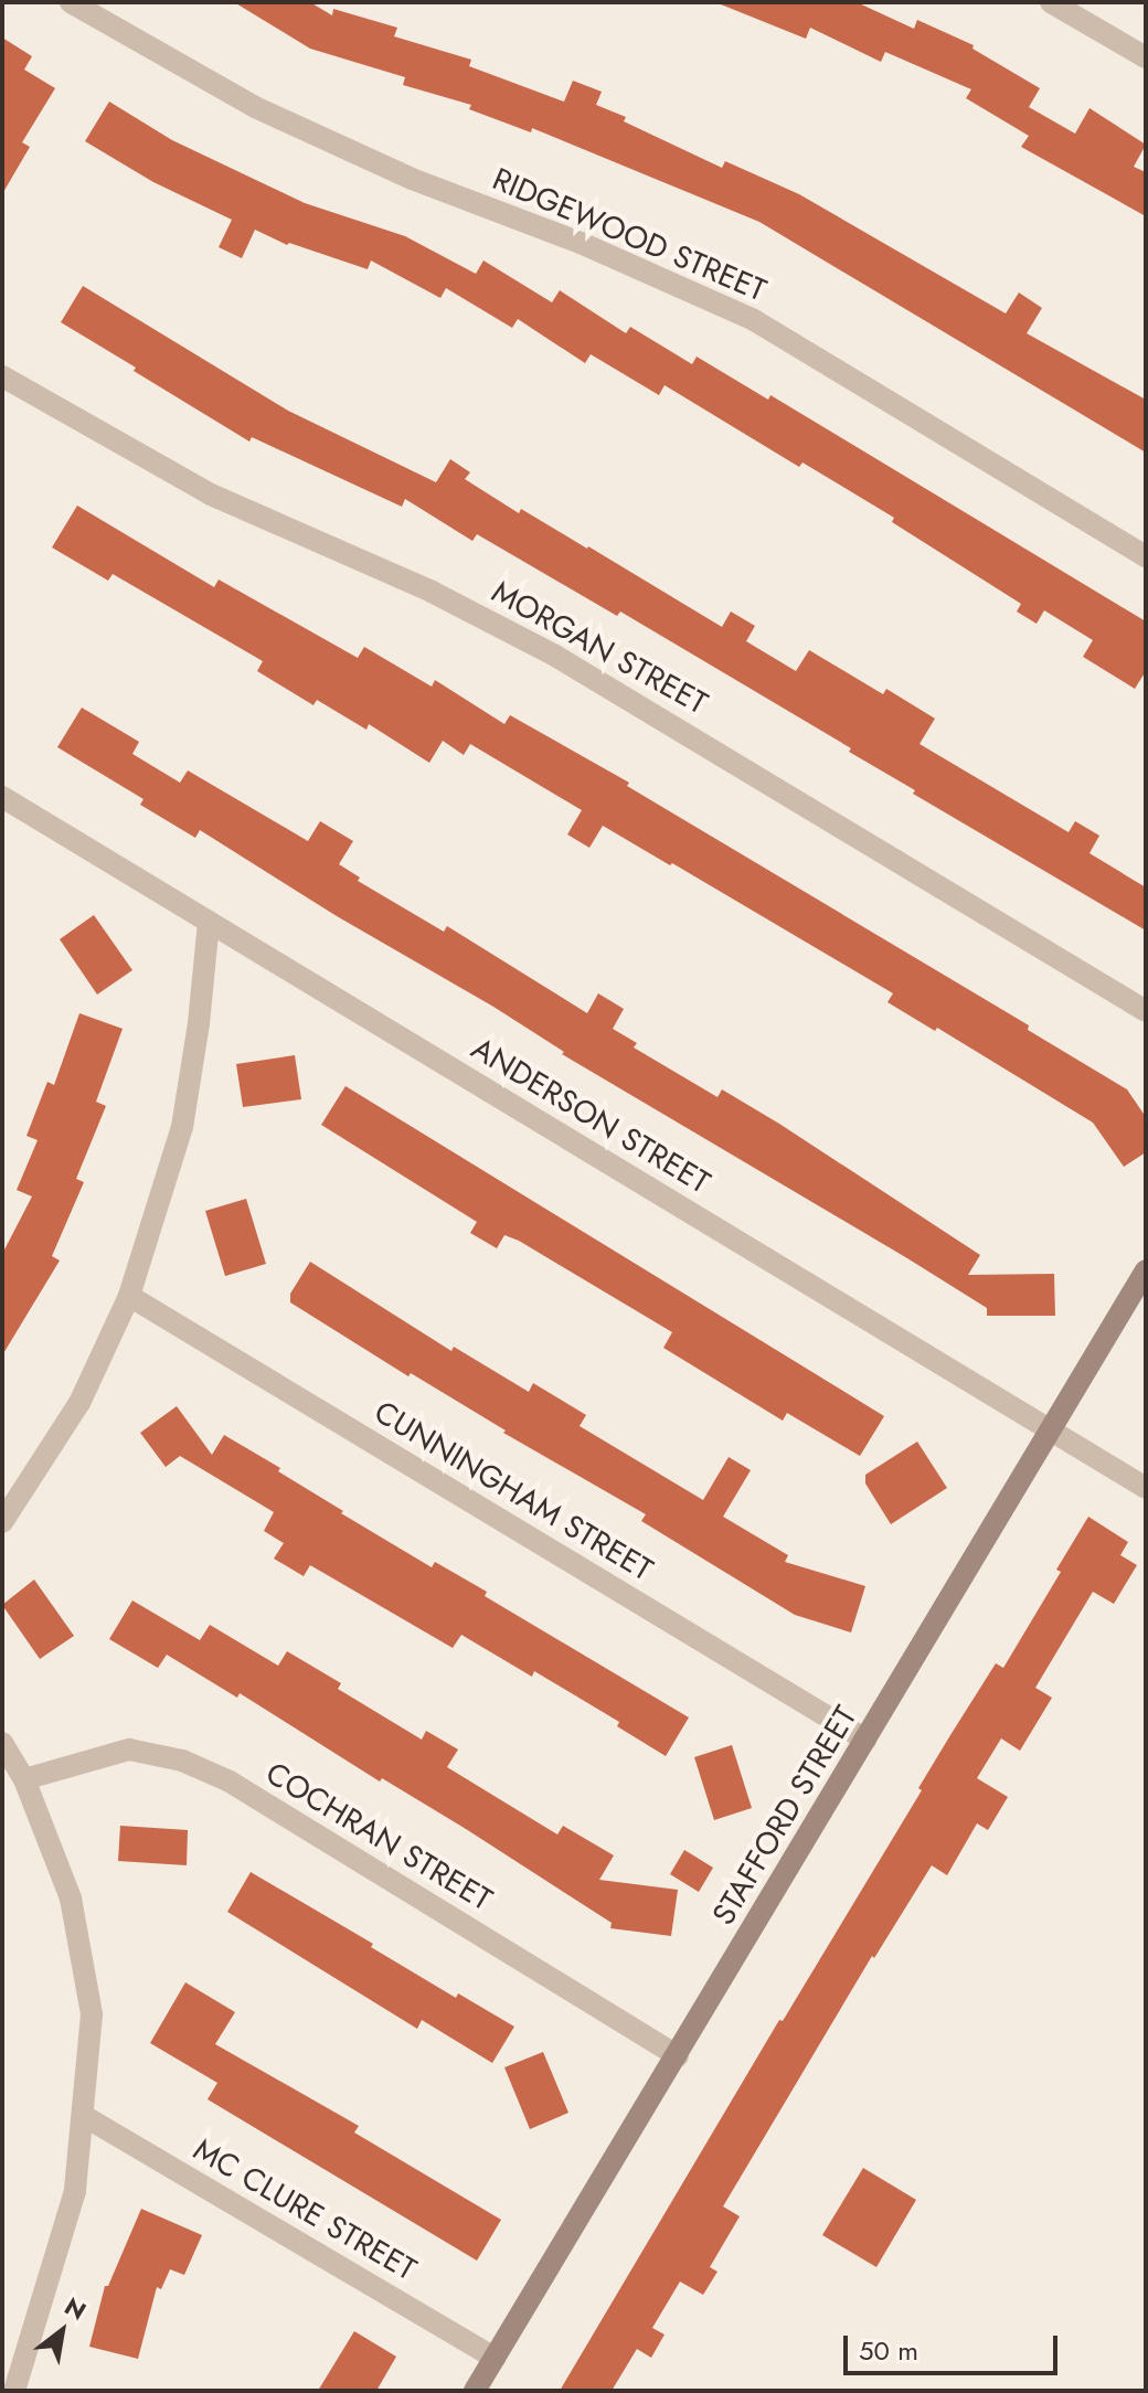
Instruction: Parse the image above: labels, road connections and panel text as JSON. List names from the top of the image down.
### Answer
{
  "streets": {
    "street": [
      "RIDGEWOOD STREET",
      "MORGAN STREET",
      "ANDERSON STREET",
      "CUNNINGHAM STREET",
      "STAFFORD STREET",
      "COCHRAN STREET",
      "MC CLURE STREET"
    ]
  },
  "crossings": [
    ["ANDERSON STREET", "STAFFORD STREET"],
    ["CUNNINGHAM STREET", "STAFFORD STREET"],
    ["STAFFORD STREET", "COCHRAN STREET"],
    ["STAFFORD STREET", "MC CLURE STREET"]
  ],
  "scale_bar": "50 m",
  "north": "top right"
}
